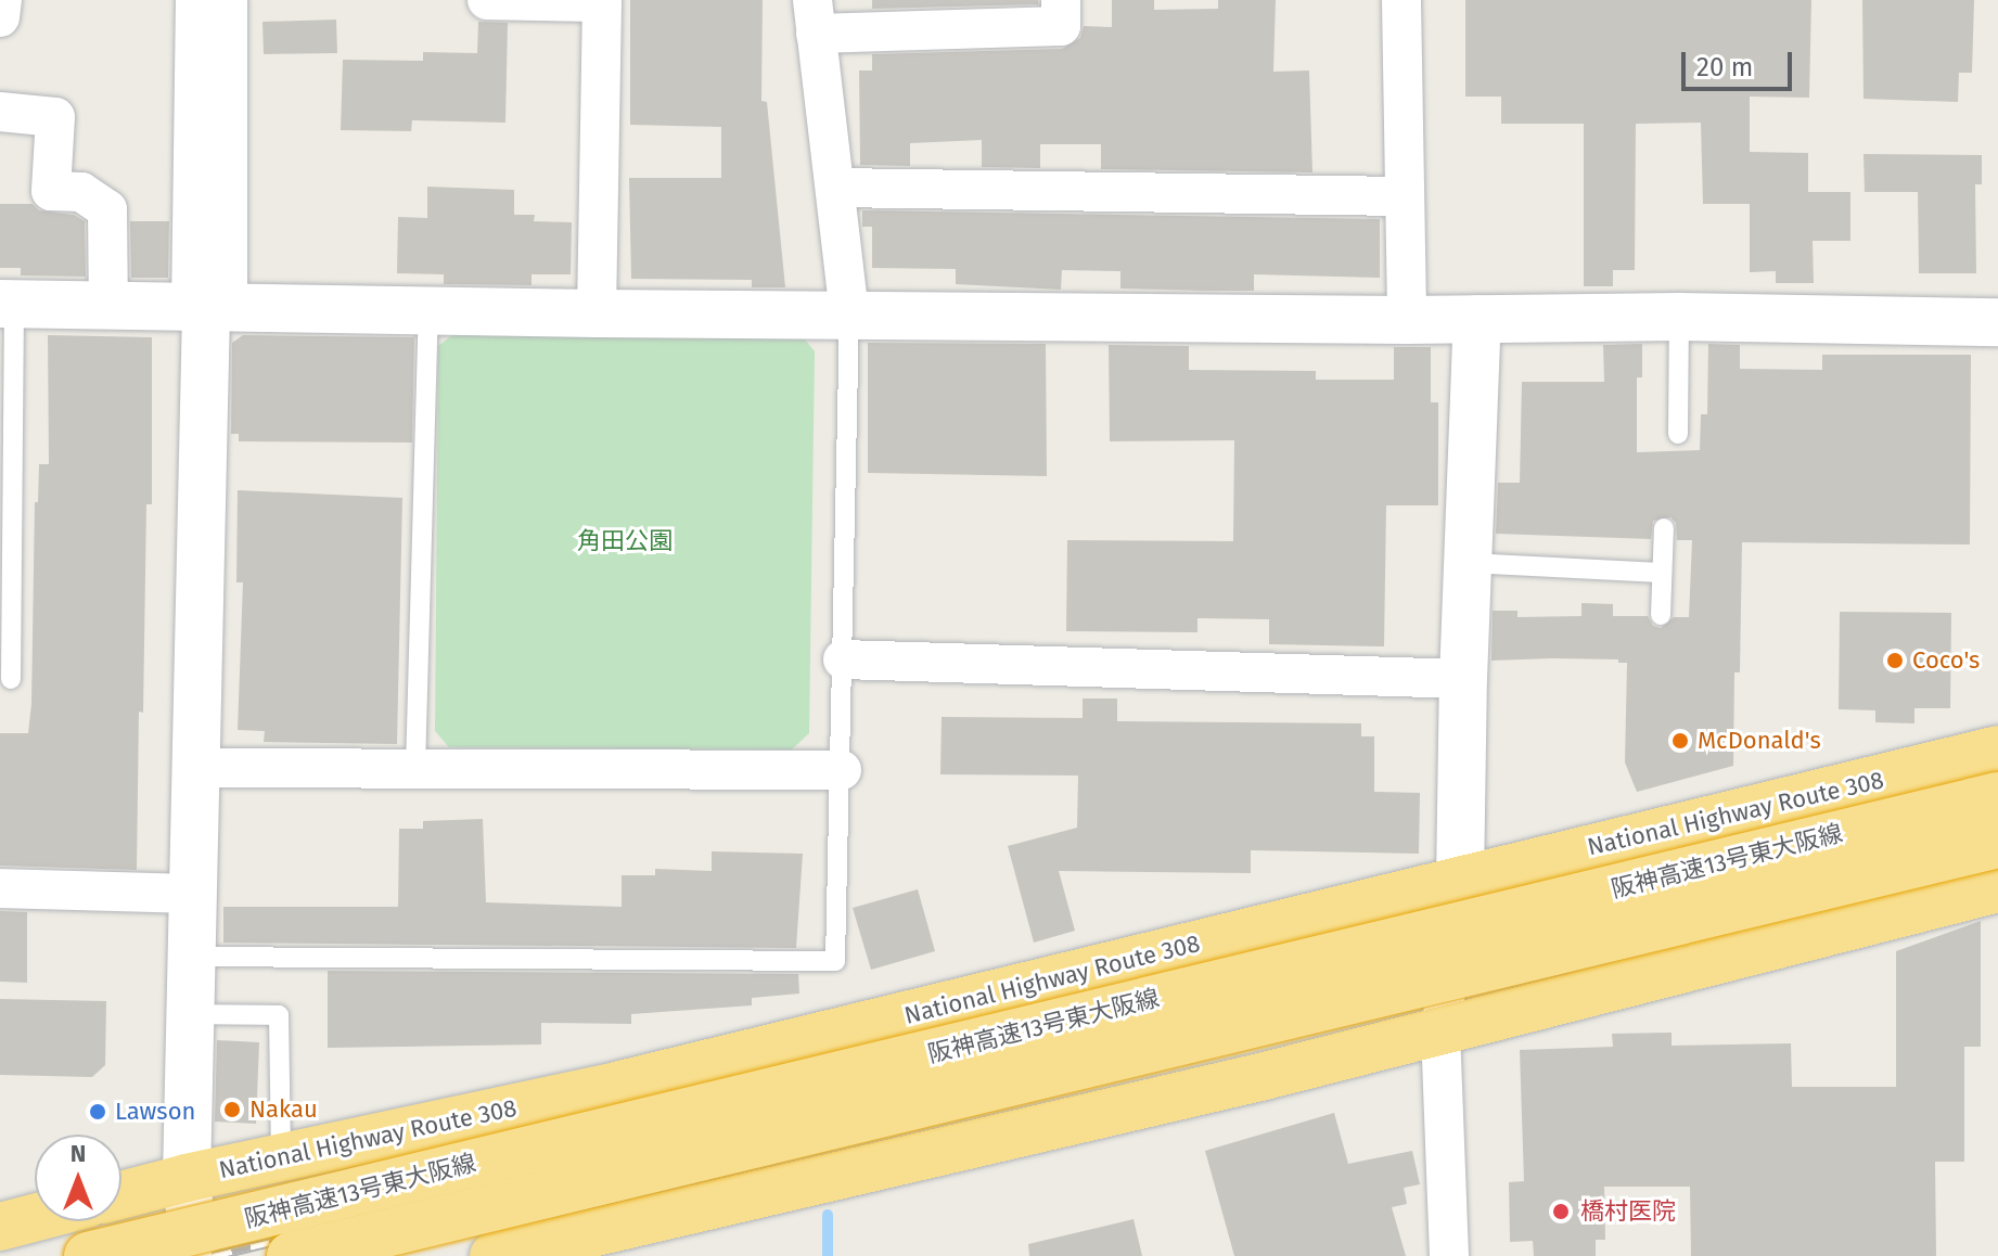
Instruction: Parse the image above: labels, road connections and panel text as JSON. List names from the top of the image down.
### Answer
{
  "streets": {
    "highway": ["National Highway Route 308", "阪神高速13号東大阪線"]
  },
  "parks": ["角田公園"],
  "places": [
    "Coco's",
    "McDonald's",
    "Nakau",
    "Lawson",
    "橋村医院"
  ],
  "scale_bar": "20 m",
  "north": "top"
}
